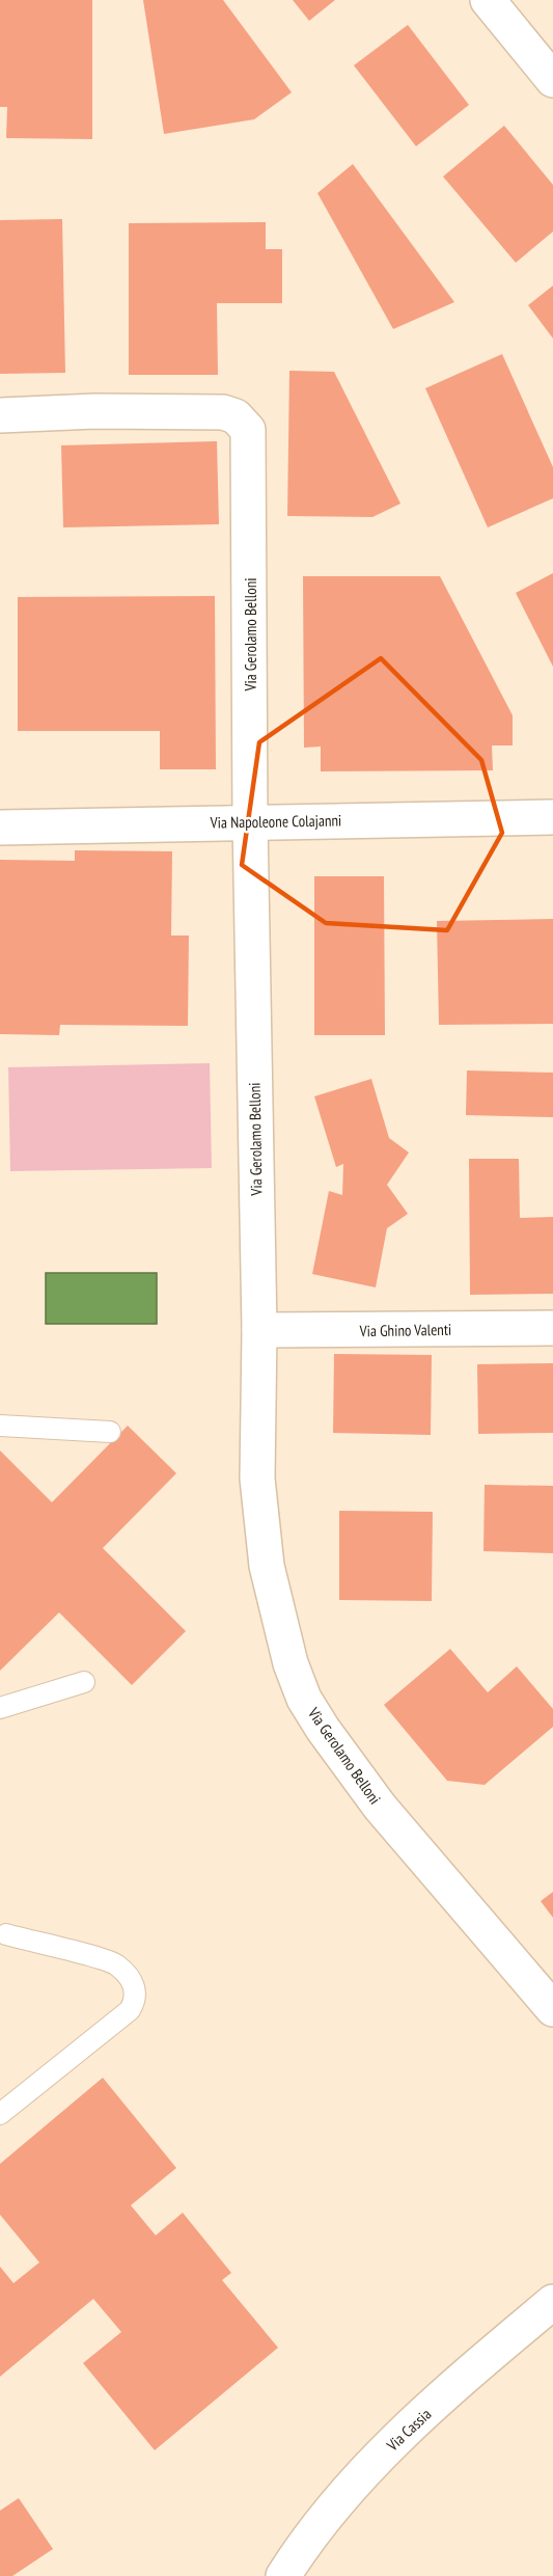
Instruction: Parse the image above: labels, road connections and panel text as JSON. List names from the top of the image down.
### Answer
{
  "streets": {
    "street": [
      "Via Gerolamo Belloni",
      "Via Napoleone Colajanni",
      "Via Ghino Valenti",
      "Via Cassia"
    ]
  },
  "crossings": [
    ["Via Gerolamo Belloni", "Via Napoleone Colajanni"],
    ["Via Gerolamo Belloni", "Via Ghino Valenti"]
  ]
}
